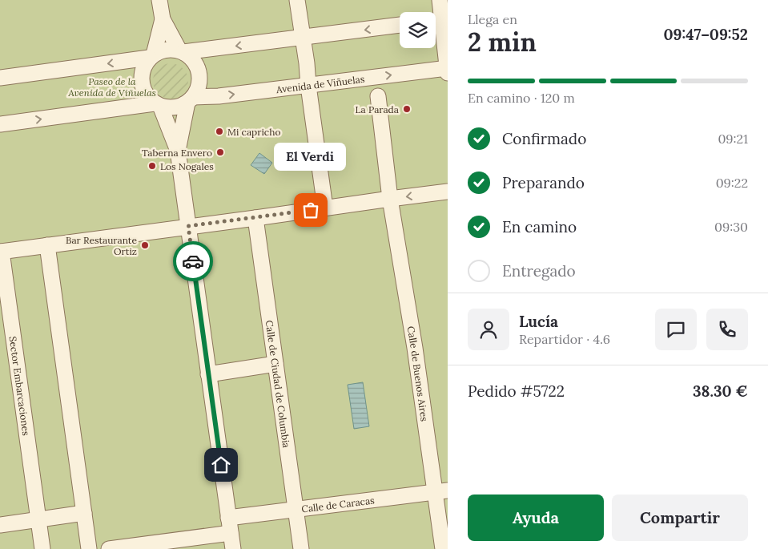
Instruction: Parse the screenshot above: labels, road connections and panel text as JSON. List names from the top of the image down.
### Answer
{
  "streets": {
    "street": [
      "Avenida de Viñuelas",
      "Calle de Buenos Aires",
      "Calle de Ciudad de Columbia",
      "Sector Embarcaciones",
      "Calle de Caracas"
    ]
  },
  "crossings": [
    ["Calle de Buenos Aires", "Sector Embarcaciones"],
    ["Calle de Buenos Aires", "Calle de Caracas"],
    ["Calle de Ciudad de Columbia", "Sector Embarcaciones"],
    ["Calle de Ciudad de Columbia", "Calle de Caracas"]
  ],
  "parks": ["Paseo de la Avenida de Viñuelas"],
  "places": [
    "La Parada",
    "Mi capricho",
    "Taberna Envero",
    "Los Nogales",
    "El Verdi",
    "Bar Restaurante Ortiz"
  ],
  "page": {
    "heading": ["2 min", "Llega en", "09:47–09:52"],
    "panel": [
      "Lucía",
      "Repartidor · 4.6",
      "Pedido #5722",
      "38.30 €"
    ],
    "bar": "En camino · 120 m",
    "list": [
      ["Confirmado", "09:21"],
      ["Preparando", "09:22"],
      ["En camino", "09:30"],
      "Entregado"
    ],
    "bubble": "El Verdi",
    "buttons": ["Ayuda", "Compartir"]
  }
}
